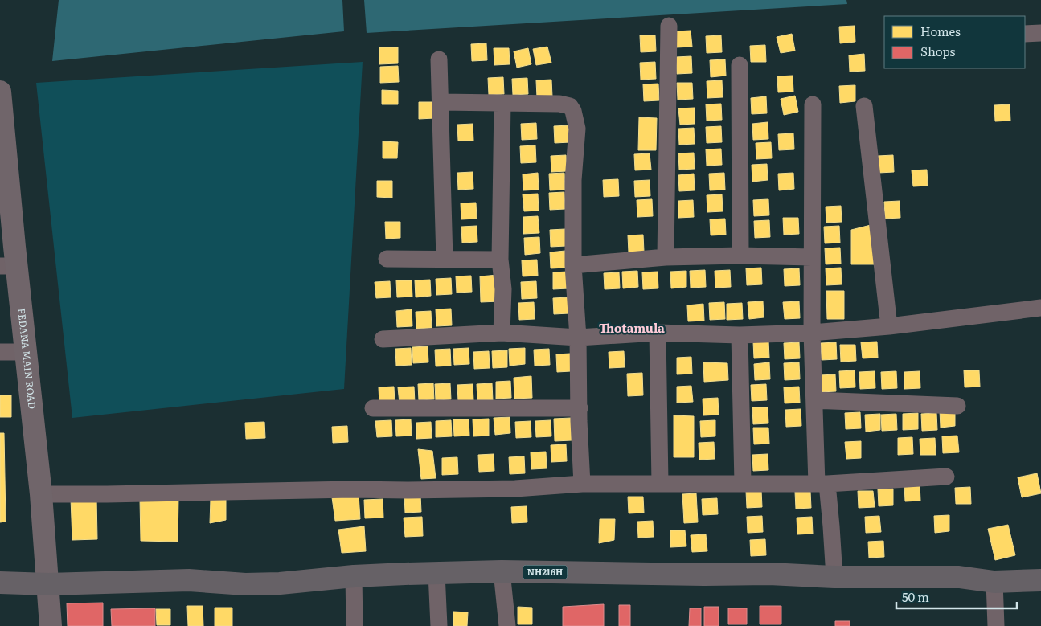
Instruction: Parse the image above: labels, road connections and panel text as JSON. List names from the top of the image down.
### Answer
{
  "streets": {
    "highway": ["NH216H"],
    "main road": ["PEDANA MAIN ROAD"]
  },
  "crossings": [
    ["PEDANA MAIN ROAD", "NH216H"]
  ],
  "districts": ["Thotamula"],
  "legend": ["Homes", "Shops"],
  "scale_bar": "50 m"
}
